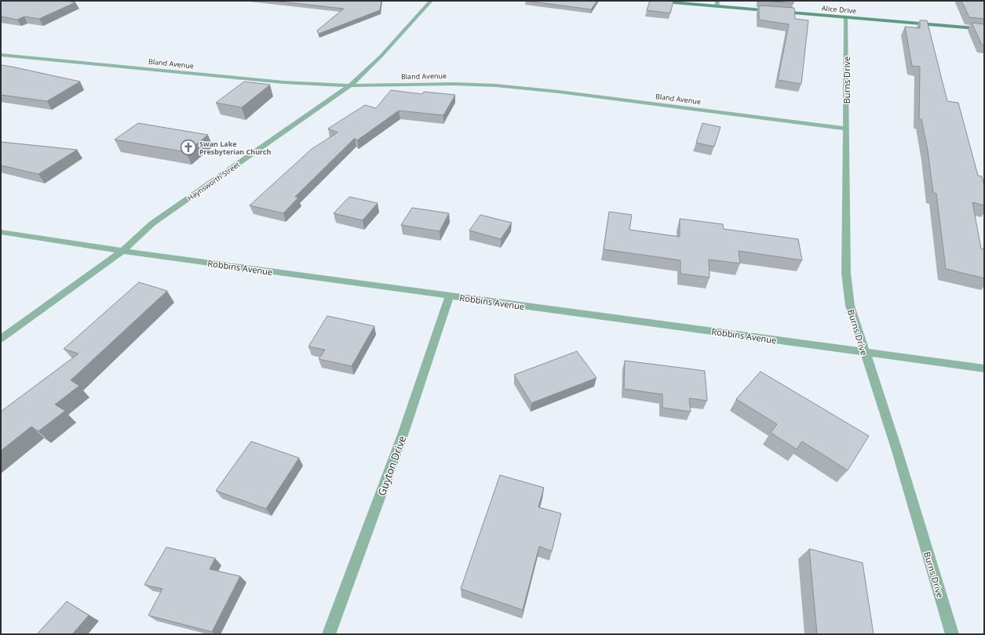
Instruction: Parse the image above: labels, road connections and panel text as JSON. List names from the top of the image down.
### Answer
{
  "streets": {
    "main road": ["Alice Drive"],
    "street": [
      "Bland Avenue",
      "Burns Drive",
      "Haynsworth Street",
      "Robbins Avenue",
      "Guyton Drive"
    ]
  },
  "crossings": [
    ["Alice Drive", "Burns Drive"],
    ["Bland Avenue", "Burns Drive"],
    ["Bland Avenue", "Haynsworth Street"],
    ["Burns Drive", "Robbins Avenue"],
    ["Haynsworth Street", "Robbins Avenue"],
    ["Robbins Avenue", "Guyton Drive"]
  ],
  "places": {
    "church": ["Swan Lake Presbyterian Church"]
  }
}
